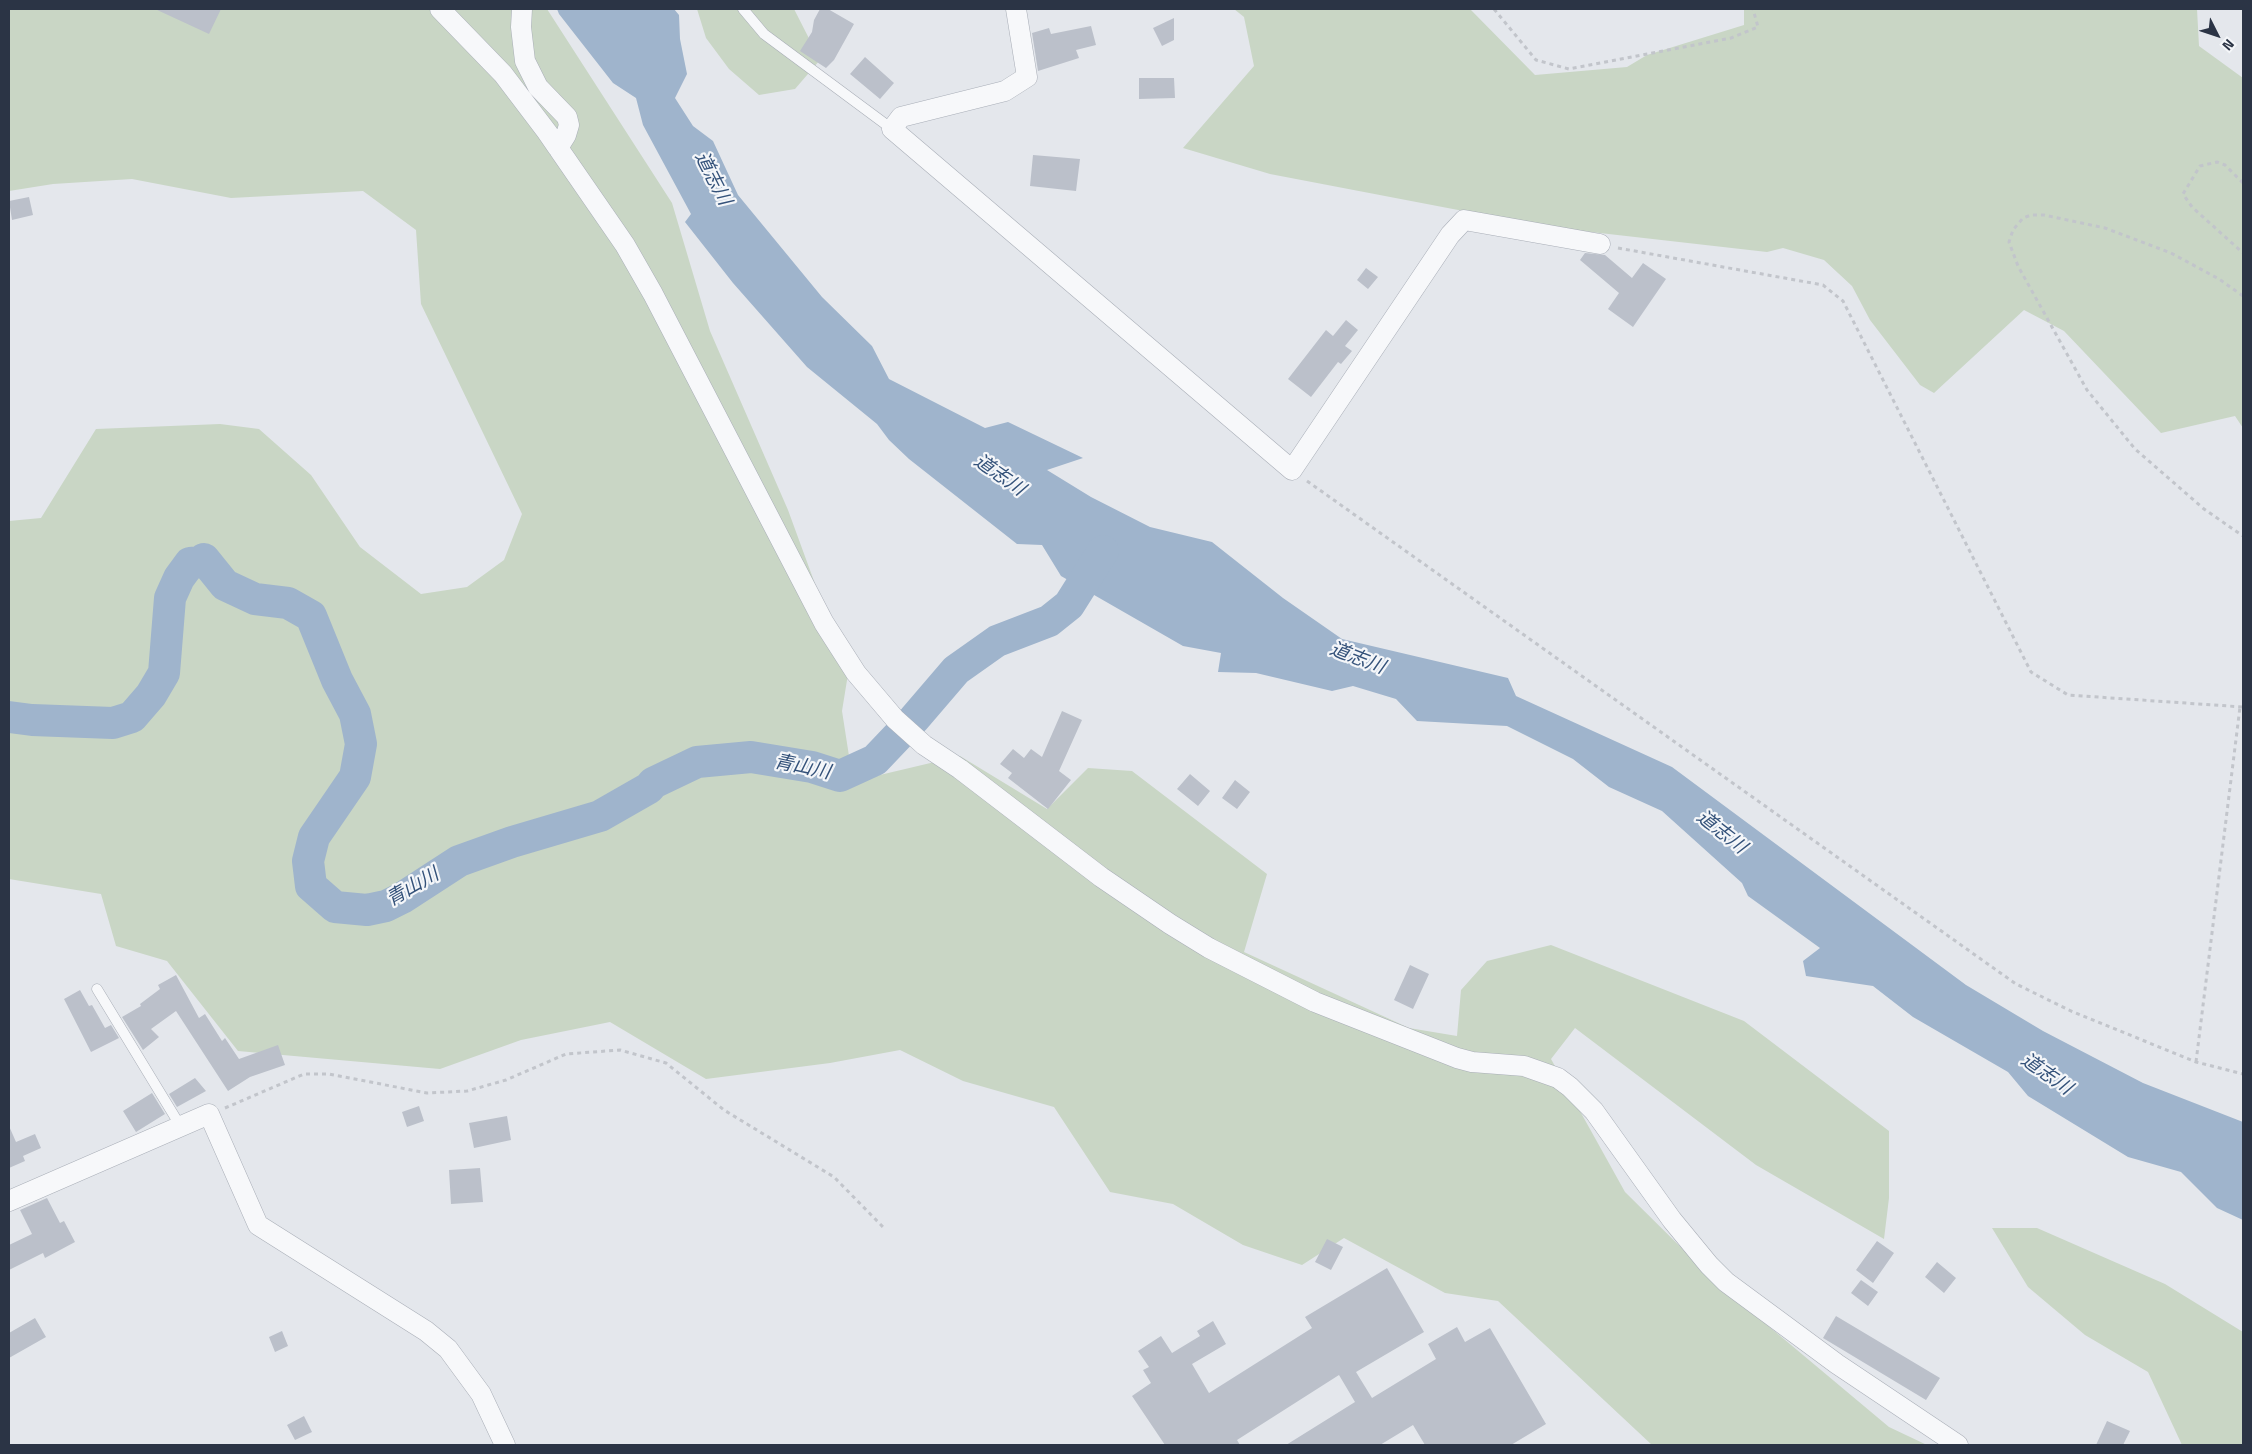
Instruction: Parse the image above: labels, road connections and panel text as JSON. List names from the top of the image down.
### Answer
{
  "water": ["道志川", "青山川"],
  "north": "bottom right"
}
